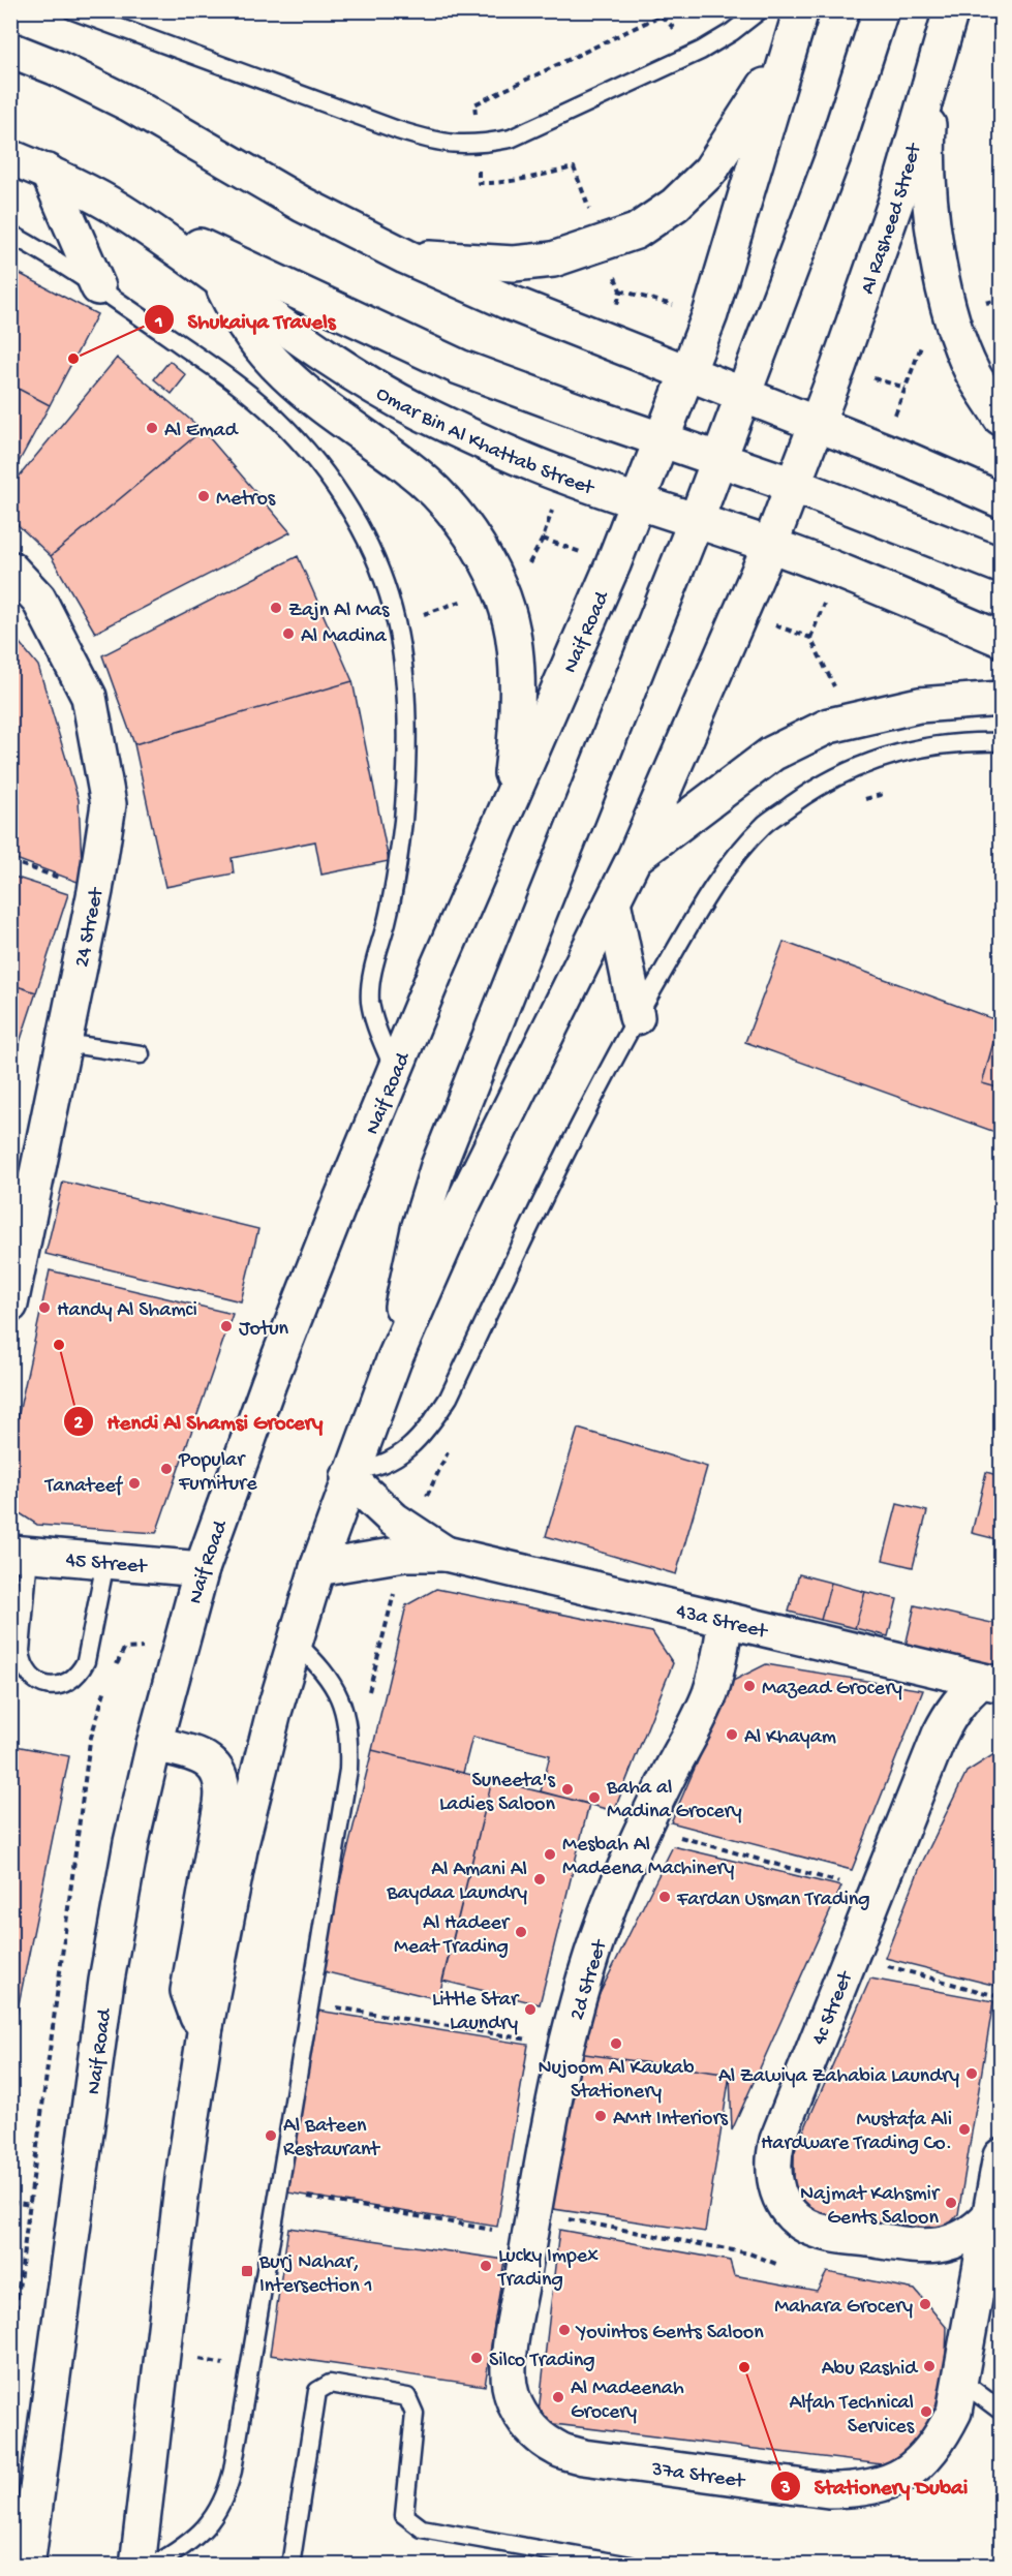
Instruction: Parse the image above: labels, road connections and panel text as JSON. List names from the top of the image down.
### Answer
{
  "streets": {
    "main road": [
      "Al Rasheed Street",
      "Omar Bin Al Khattab Street",
      "Naif Road",
      "24 Street",
      "45 Street",
      "43a Street",
      "2d Street",
      "4c Street",
      "37a Street"
    ]
  },
  "crossings": [
    ["Omar Bin Al Khattab Street", "Naif Road"],
    ["Naif Road", "45 Street"],
    ["43a Street", "2d Street"],
    ["43a Street", "4c Street"],
    ["2d Street", "37a Street"],
    ["4c Street", "37a Street"]
  ],
  "places": {
    "other": [
      "Shukaiya Travels",
      "Al Emad",
      "Metros",
      "Zajn Al Mas",
      "Al Madina",
      "Handy Al Shamci",
      "Jotun",
      "Hendi Al Shamsi Grocery",
      "Popular Furniture",
      "Tanateef",
      "Mazead Grocery",
      "Al Khayam",
      "Suneeta's Ladies Saloon",
      "Baha al Madina Grocery",
      "Mesbah Al Madeena Machinery",
      "Al Amani Al Baydaa Laundry",
      "Fardan Usman Trading",
      "Al Hadeer Meat Trading",
      "Little Star Laundry",
      "Nujoom Al Kaukab Stationery",
      "Al Zawiya Zahabia Laundry",
      "AMH Interiors",
      "Mustafa Ali Hardware Trading Co.",
      "Al Bateen Restaurant",
      "Najmat Kahsmir Gents Saloon",
      "Lucky Impex Trading",
      "Mahara Grocery",
      "Yovintos Gents Saloon",
      "Silco Trading",
      "Abu Rashid",
      "Stationery Dubai",
      "Al Madeenah Grocery",
      "Alfah Technical Services"
    ],
    "transit": ["Burj Nahar, Intersection 1"]
  }
}
